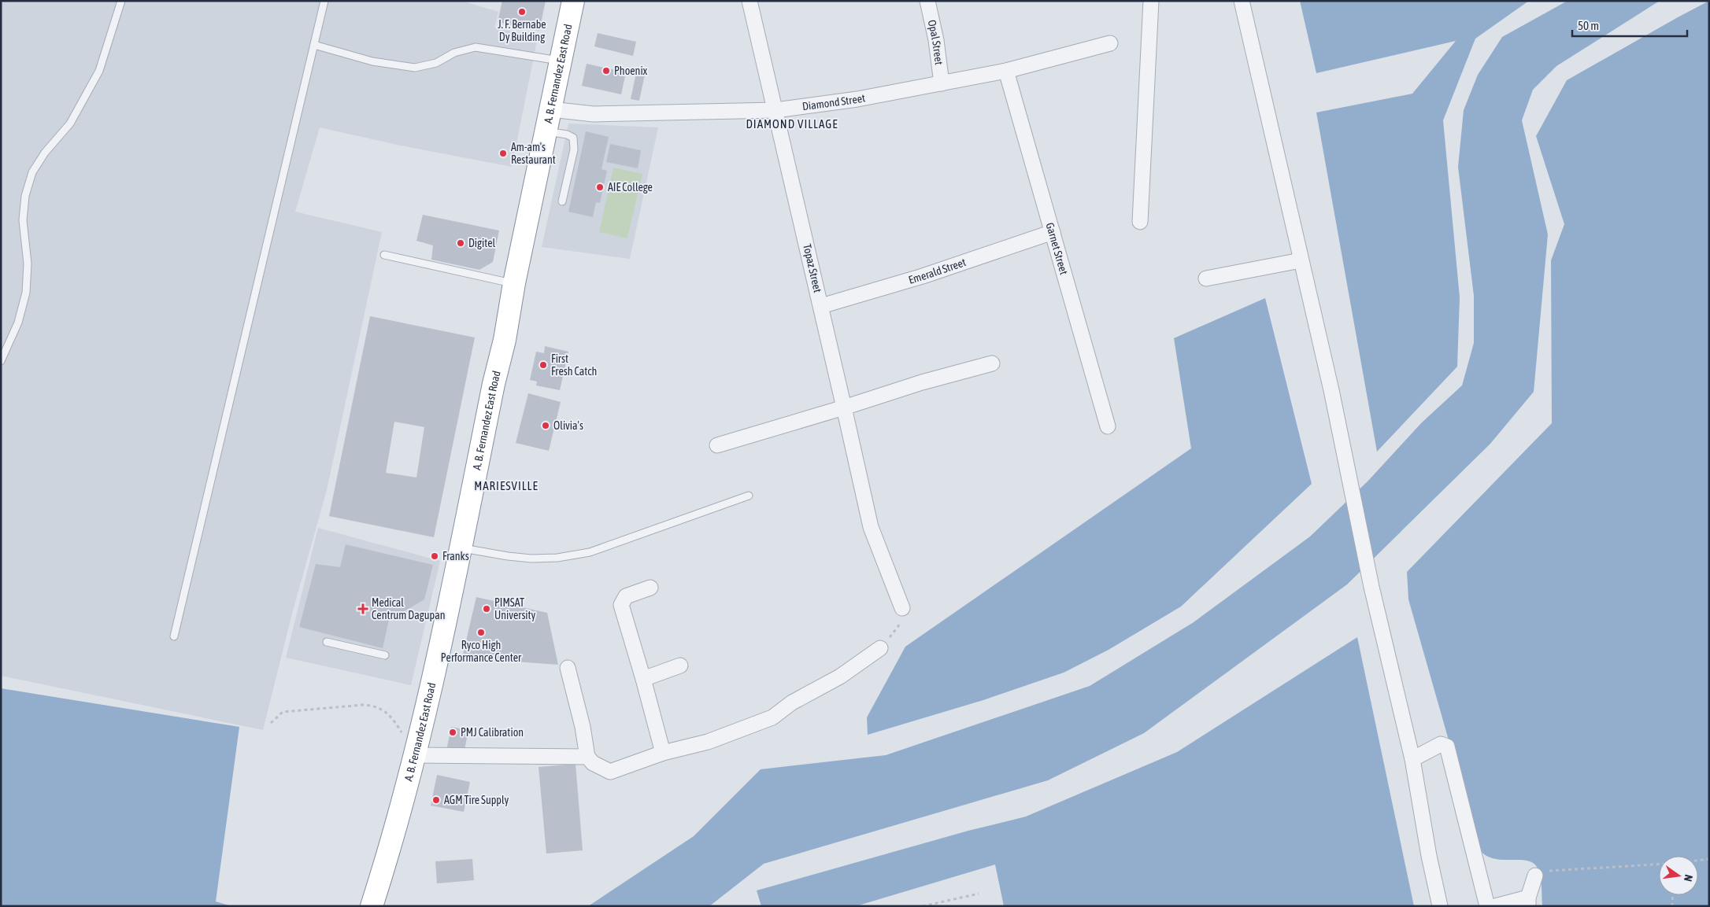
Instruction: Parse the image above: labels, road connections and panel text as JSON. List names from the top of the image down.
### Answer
{
  "streets": {
    "highway": ["A. B. Fernandez East Road"],
    "street": [
      "Opal Street",
      "Diamond Street",
      "Garnet Street",
      "Topaz Street",
      "Emerald Street"
    ]
  },
  "crossings": [
    ["Opal Street", "Diamond Street"],
    ["A. B. Fernandez East Road", "Diamond Street"],
    ["Diamond Street", "Garnet Street"],
    ["Diamond Street", "Topaz Street"],
    ["Garnet Street", "Emerald Street"],
    ["Topaz Street", "Emerald Street"]
  ],
  "districts": ["DIAMOND VILLAGE", "MARIESVILLE"],
  "places": {
    "other": [
      "J. F. Bernabe Dy Building",
      "Phoenix",
      "Am-am's Restaurant",
      "AIE College",
      "Digitel",
      "First Fresh Catch",
      "Olivia's",
      "Franks",
      "PIMSAT University",
      "Ryco High Performance Center",
      "PMJ Calibration",
      "AGM Tire Supply"
    ],
    "health": ["Medical Centrum Dagupan"]
  },
  "scale_bar": "50 m",
  "north": "right"
}
